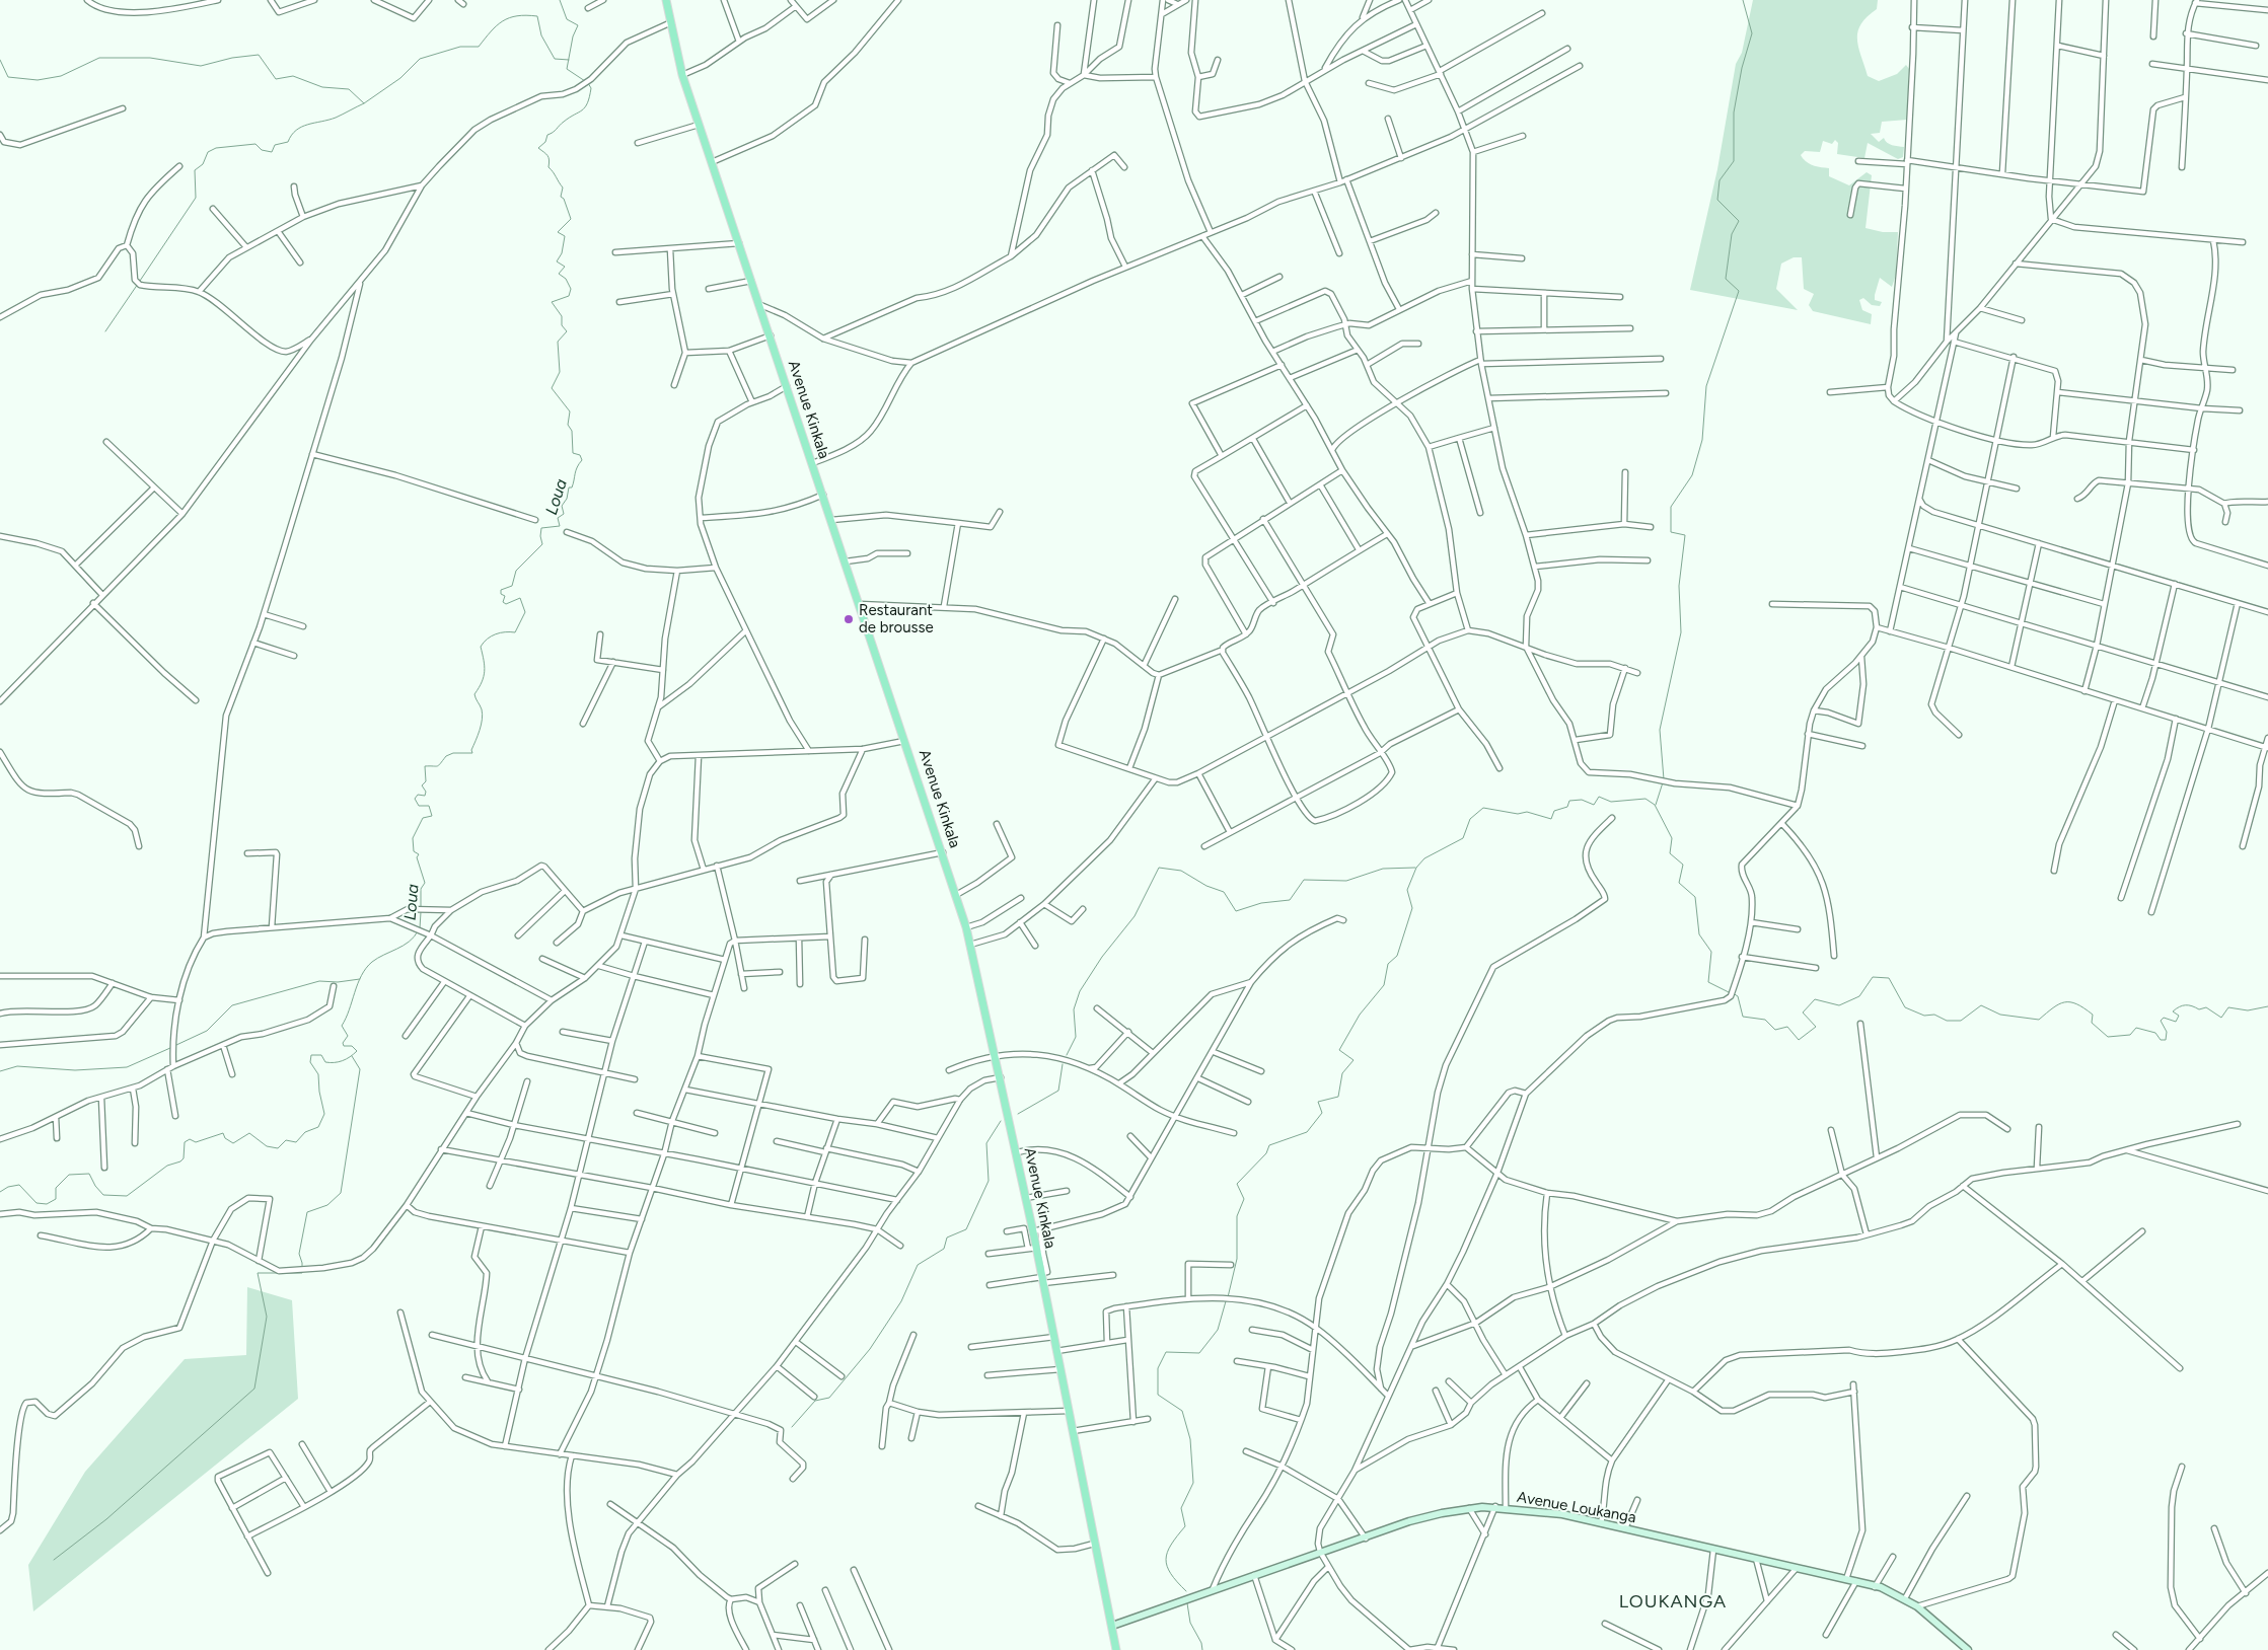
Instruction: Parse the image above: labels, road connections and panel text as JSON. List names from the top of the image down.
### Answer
{
  "streets": {
    "main road": ["Avenue Kinkala", "Avenue Loukanga"]
  },
  "crossings": [
    ["Avenue Kinkala", "Avenue Loukanga"]
  ],
  "districts": ["LOUKANGA"],
  "water": ["Loua"],
  "places": ["Restaurant de brousse"]
}
